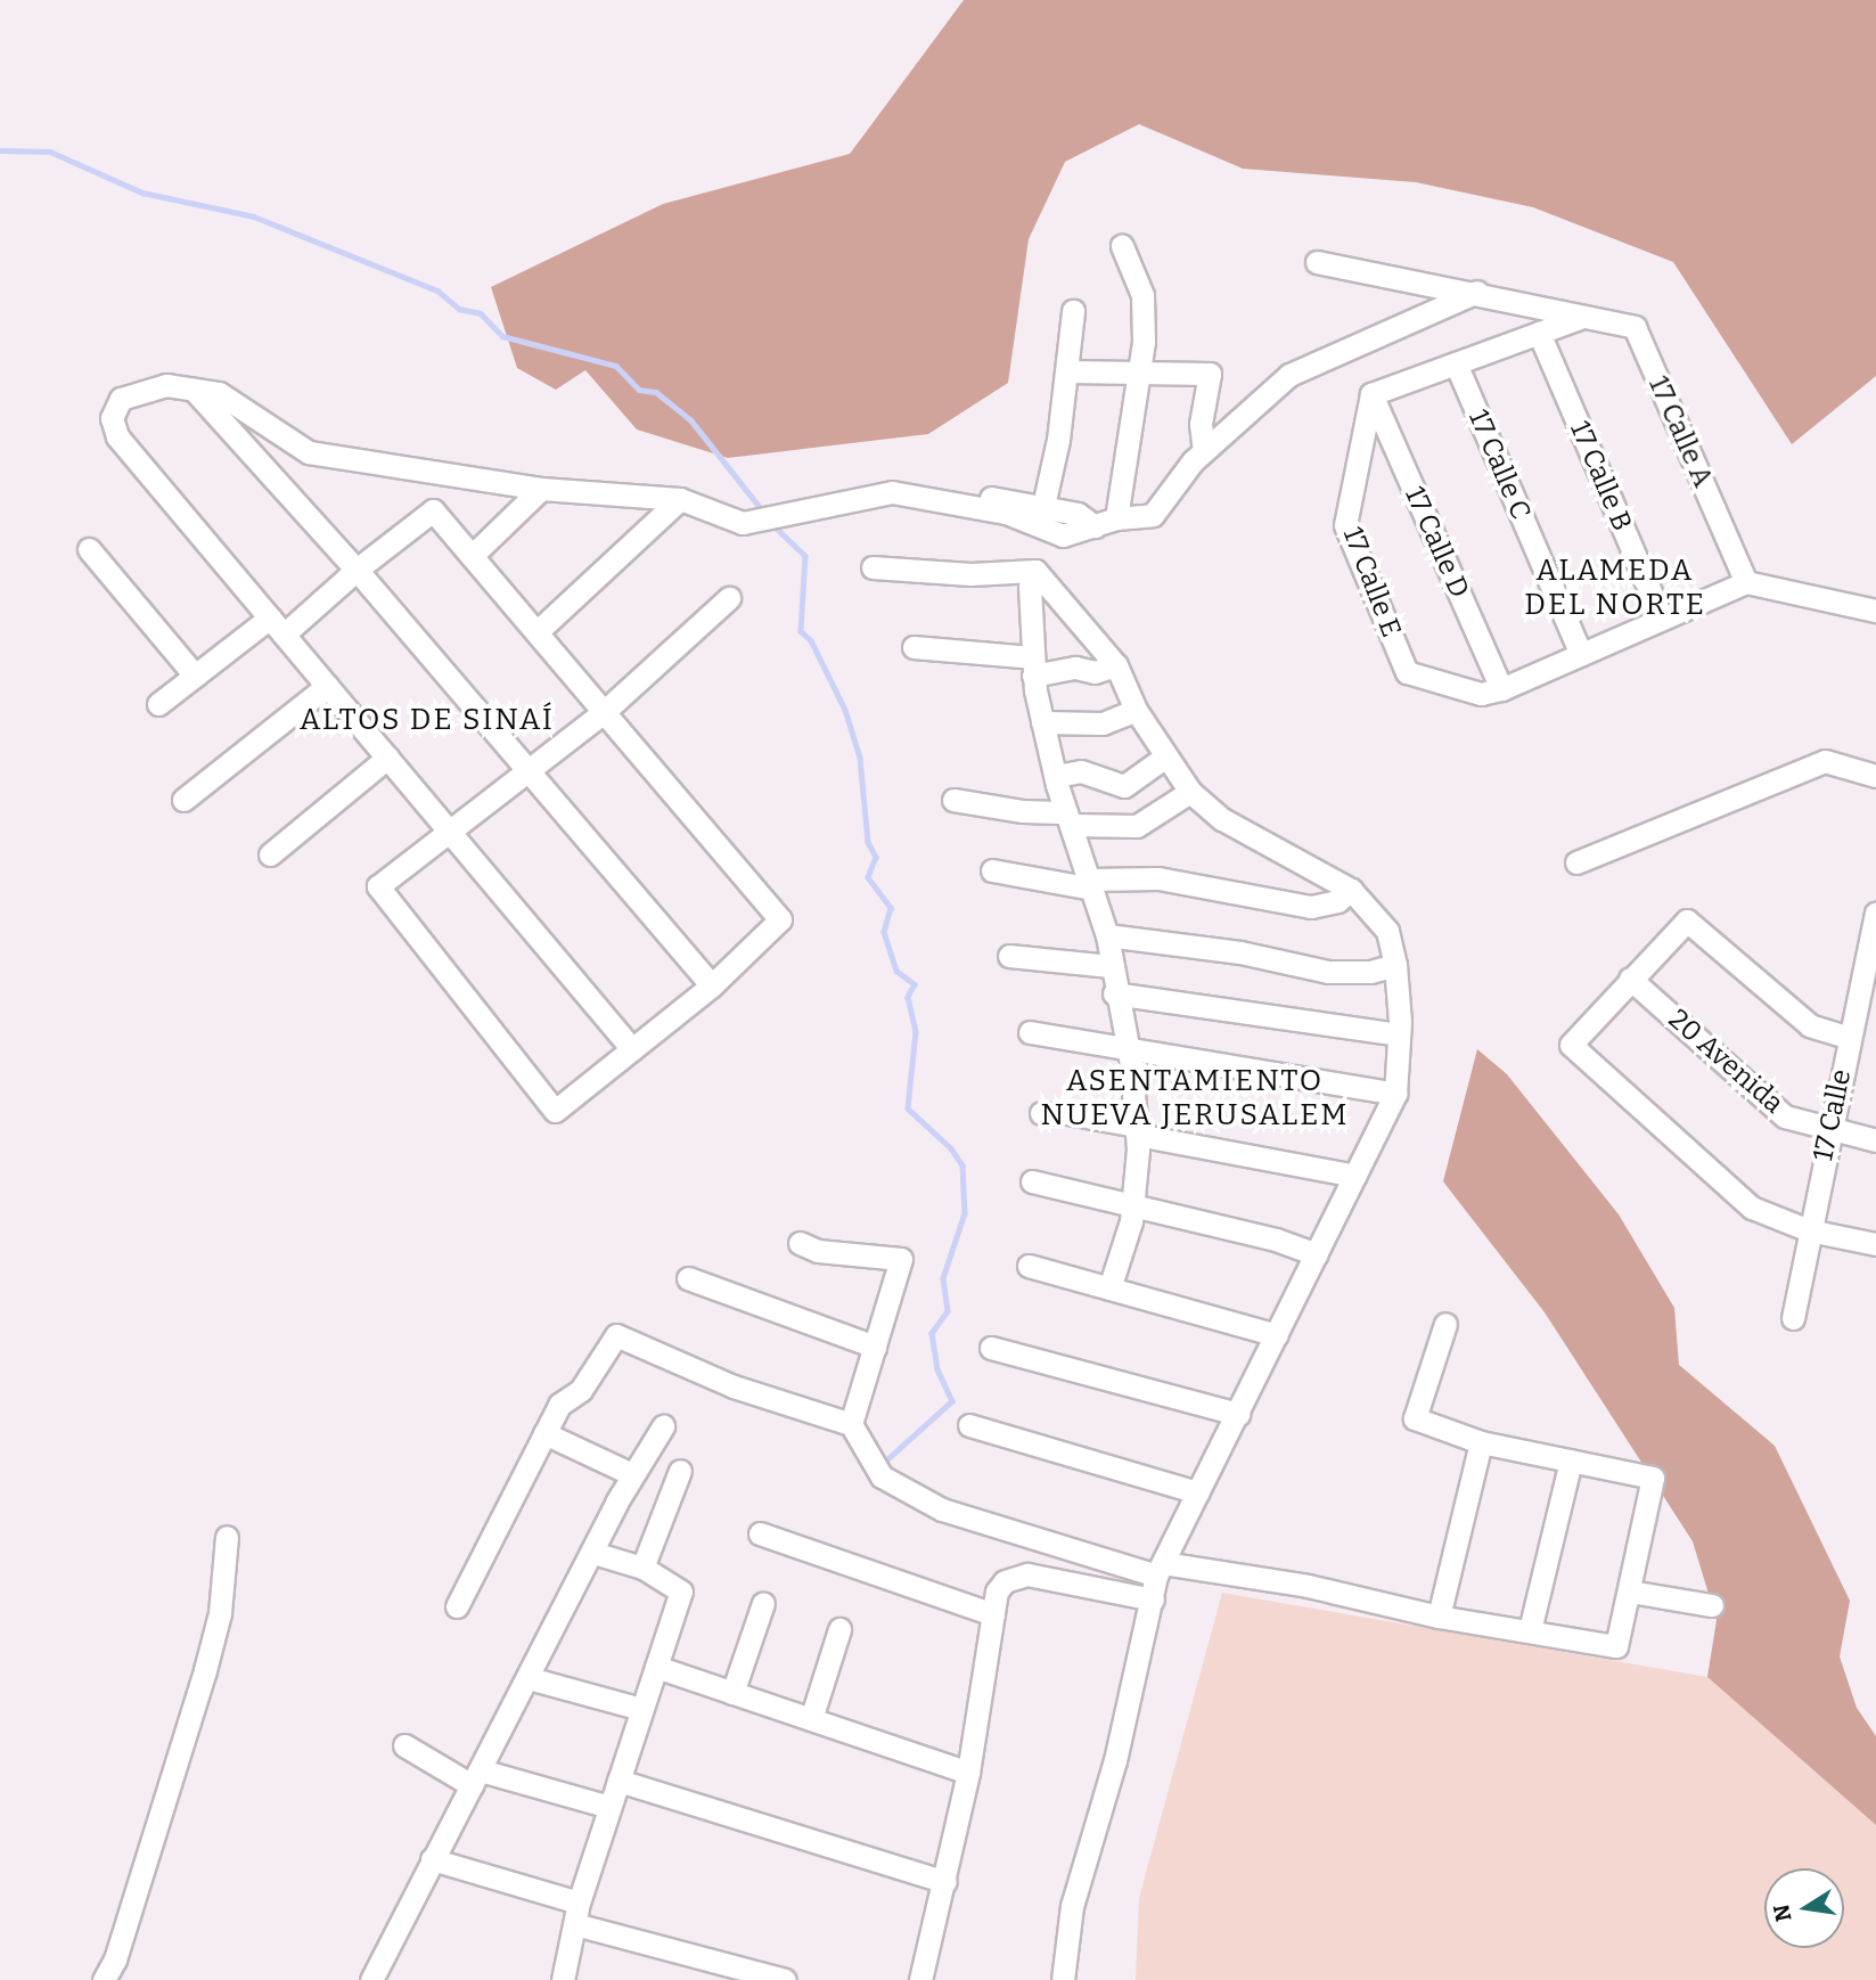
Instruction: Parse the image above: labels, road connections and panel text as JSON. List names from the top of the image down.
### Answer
{
  "streets": {
    "street": [
      "17 Calle A",
      "17 Calle C",
      "17 Calle B",
      "17 Calle D",
      "17 Calle E",
      "20 Avenida",
      "17 Calle"
    ]
  },
  "crossings": [
    ["17 Calle D", "17 Calle E"],
    ["20 Avenida", "17 Calle"]
  ],
  "districts": ["ALAMEDA DEL NORTE", "ALTOS DE SINAÍ", "ASENTAMIENTO NUEVA JERUSALEM"],
  "north": "left"
}
